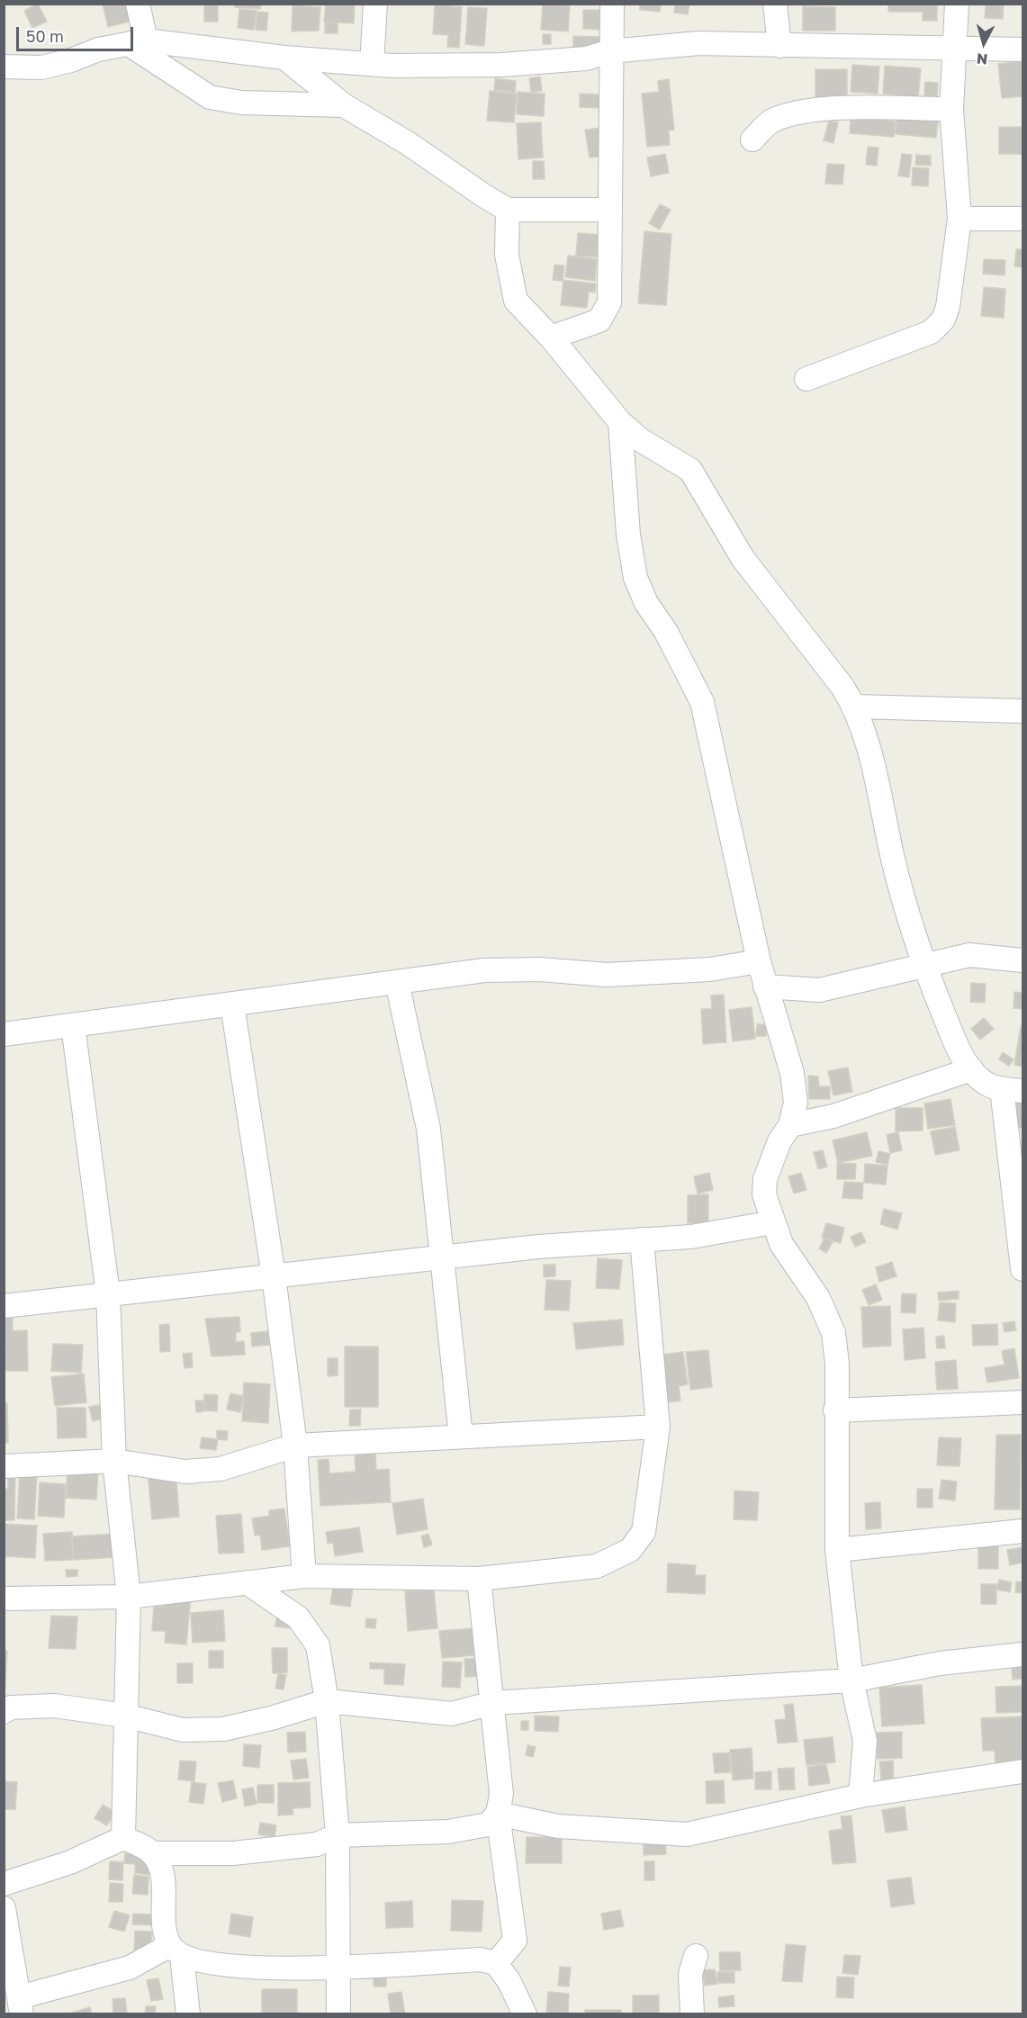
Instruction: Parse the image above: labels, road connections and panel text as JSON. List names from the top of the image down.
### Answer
{
  "scale_bar": "50 m",
  "north": "bottom"
}
